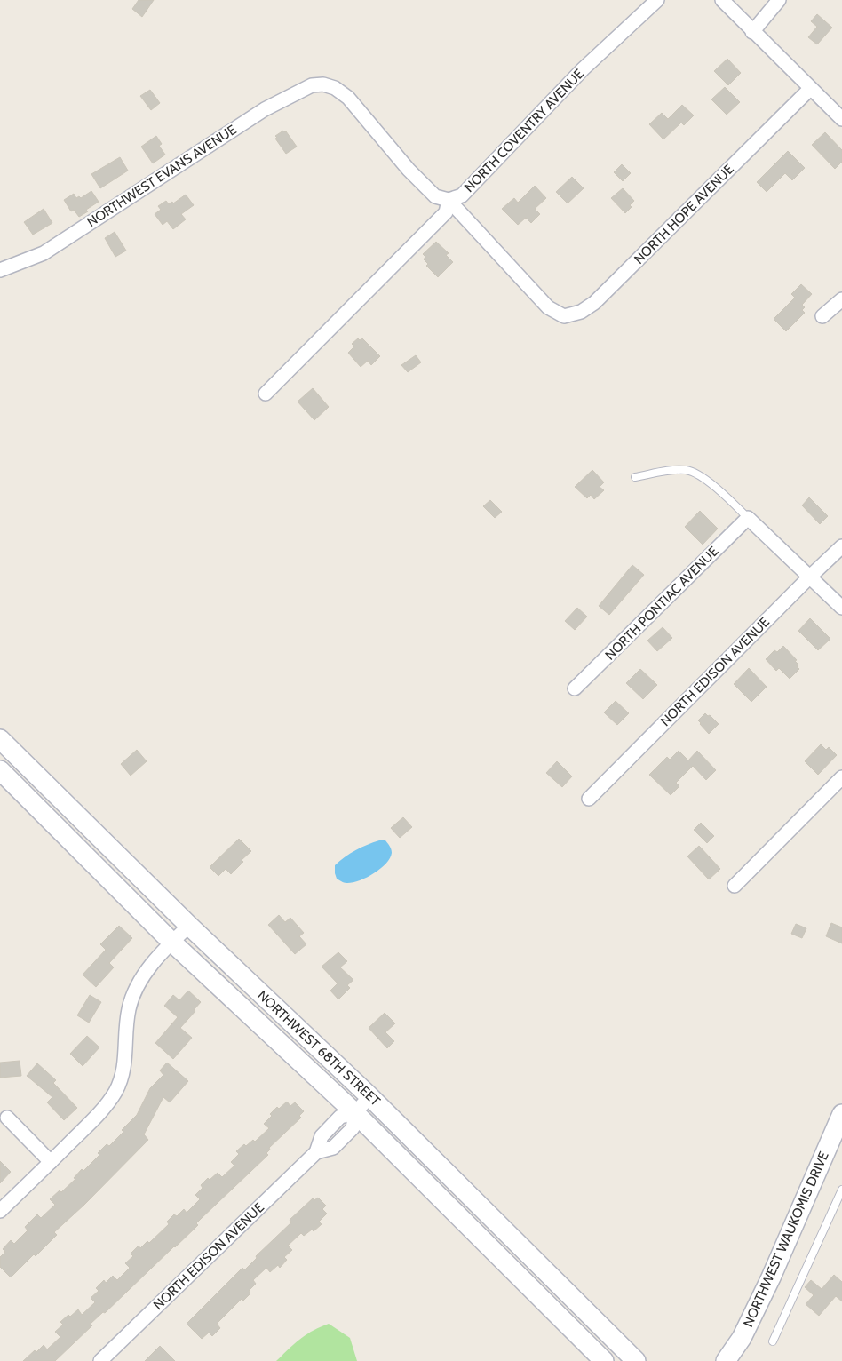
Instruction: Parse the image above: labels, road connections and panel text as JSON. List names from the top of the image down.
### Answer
{
  "streets": {
    "main road": ["NORTHWEST 68TH STREET", "NORTHWEST WAUKOMIS DRIVE"],
    "street": [
      "NORTH COVENTRY AVENUE",
      "NORTHWEST EVANS AVENUE",
      "NORTH HOPE AVENUE",
      "NORTH PONTIAC AVENUE",
      "NORTH EDISON AVENUE"
    ]
  },
  "crossings": [
    ["NORTH COVENTRY AVENUE", "NORTHWEST EVANS AVENUE"],
    ["NORTH COVENTRY AVENUE", "NORTH HOPE AVENUE"],
    ["NORTHWEST EVANS AVENUE", "NORTH HOPE AVENUE"],
    ["NORTH EDISON AVENUE", "NORTHWEST 68TH STREET"]
  ]
}
